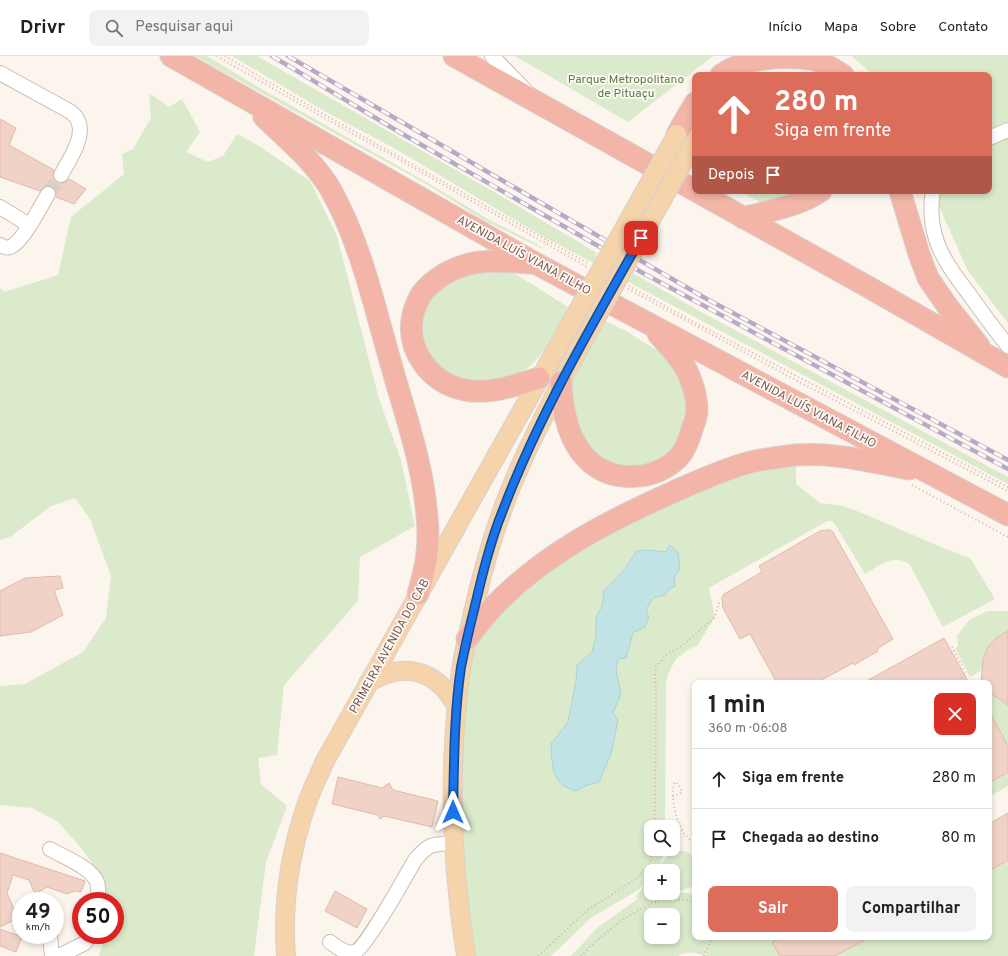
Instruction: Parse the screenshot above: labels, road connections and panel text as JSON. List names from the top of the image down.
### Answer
{
  "streets": {
    "highway": ["AVENIDA LUÍS VIANA FILHO"],
    "main road": ["PRIMEIRA AVENIDA DO CAB"]
  },
  "parks": ["Parque Metropolitano de Pituaçu"],
  "page": {
    "header": "Drivr",
    "search": "Pesquisar aqui",
    "nav": [
      "Início",
      "Mapa",
      "Sobre",
      "Contato"
    ],
    "turn": ["280 m", "Siga em frente"],
    "then": "Depois",
    "heading": ["1 min", "360 m · 06:08"],
    "list": [
      {
        "name": "Siga em frente",
        "value": "280 m"
      },
      {
        "name": "Chegada ao destino",
        "value": "80 m"
      }
    ],
    "map_buttons": ["+", "−"],
    "buttons": ["Sair", "Compartilhar"],
    "speed": "49 km/h",
    "limit": "50"
  }
}
